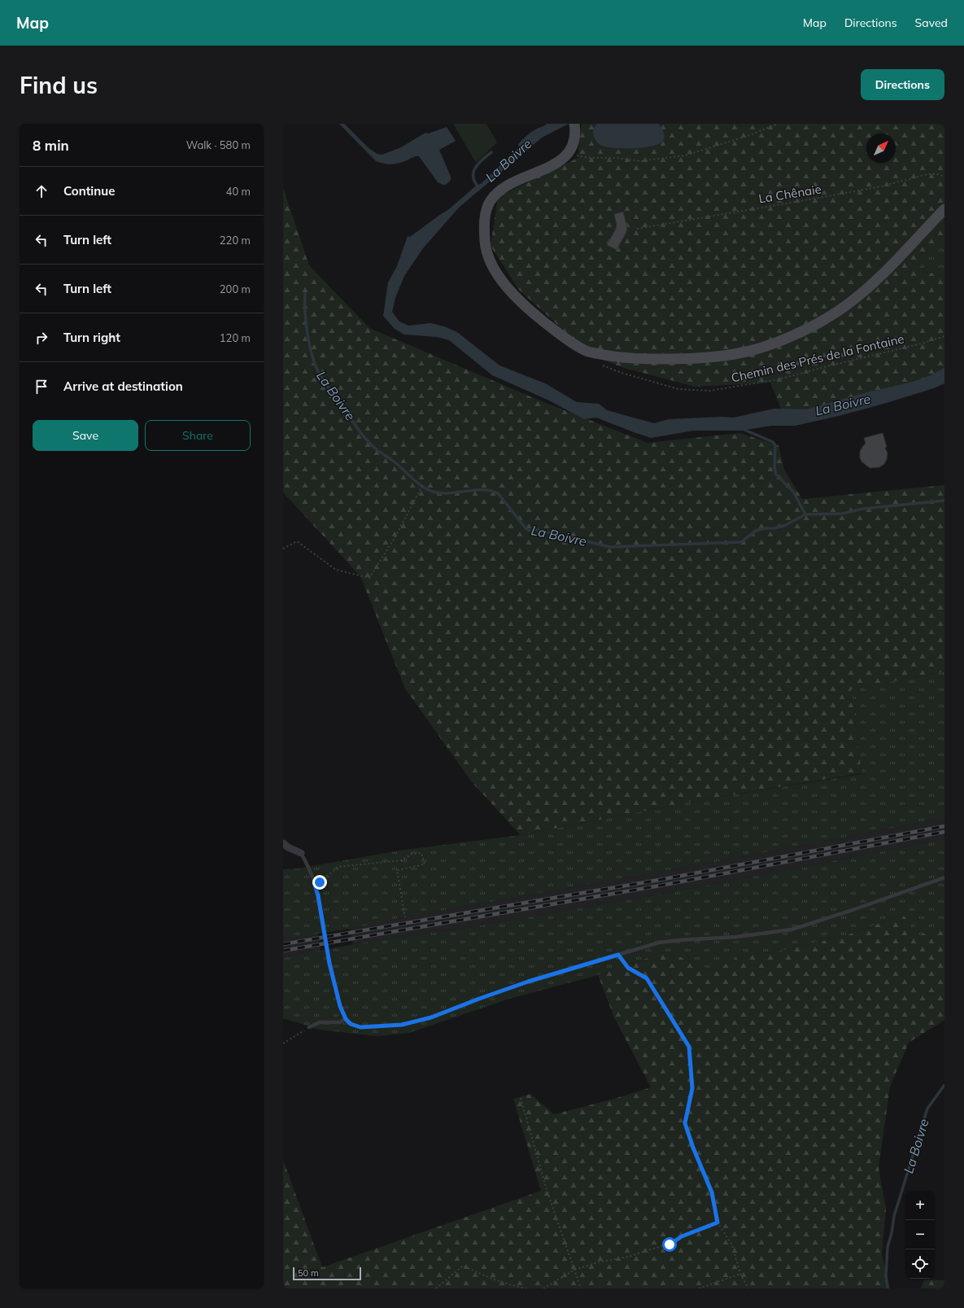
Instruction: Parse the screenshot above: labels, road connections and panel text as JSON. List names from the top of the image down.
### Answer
{
  "streets": {
    "path": ["La Chênaie", "Chemin des Prés de la Fontaine"]
  },
  "water": ["La Boivre"],
  "scale_bar": "50 m",
  "north": "top right",
  "page": {
    "header": "Map",
    "nav": ["Map", "Directions", "Saved"],
    "buttons": [
      "Directions",
      ["Save", "Share"]
    ],
    "title": "Find us",
    "heading": ["8 min", "Walk · 580 m"],
    "list": [
      ["Continue", "40 m"],
      ["Turn left", "220 m"],
      ["Turn left", "200 m"],
      ["Turn right", "120 m"],
      "Arrive at destination"
    ],
    "map_buttons": ["+", "−"],
    "scale": "50 m"
  }
}
